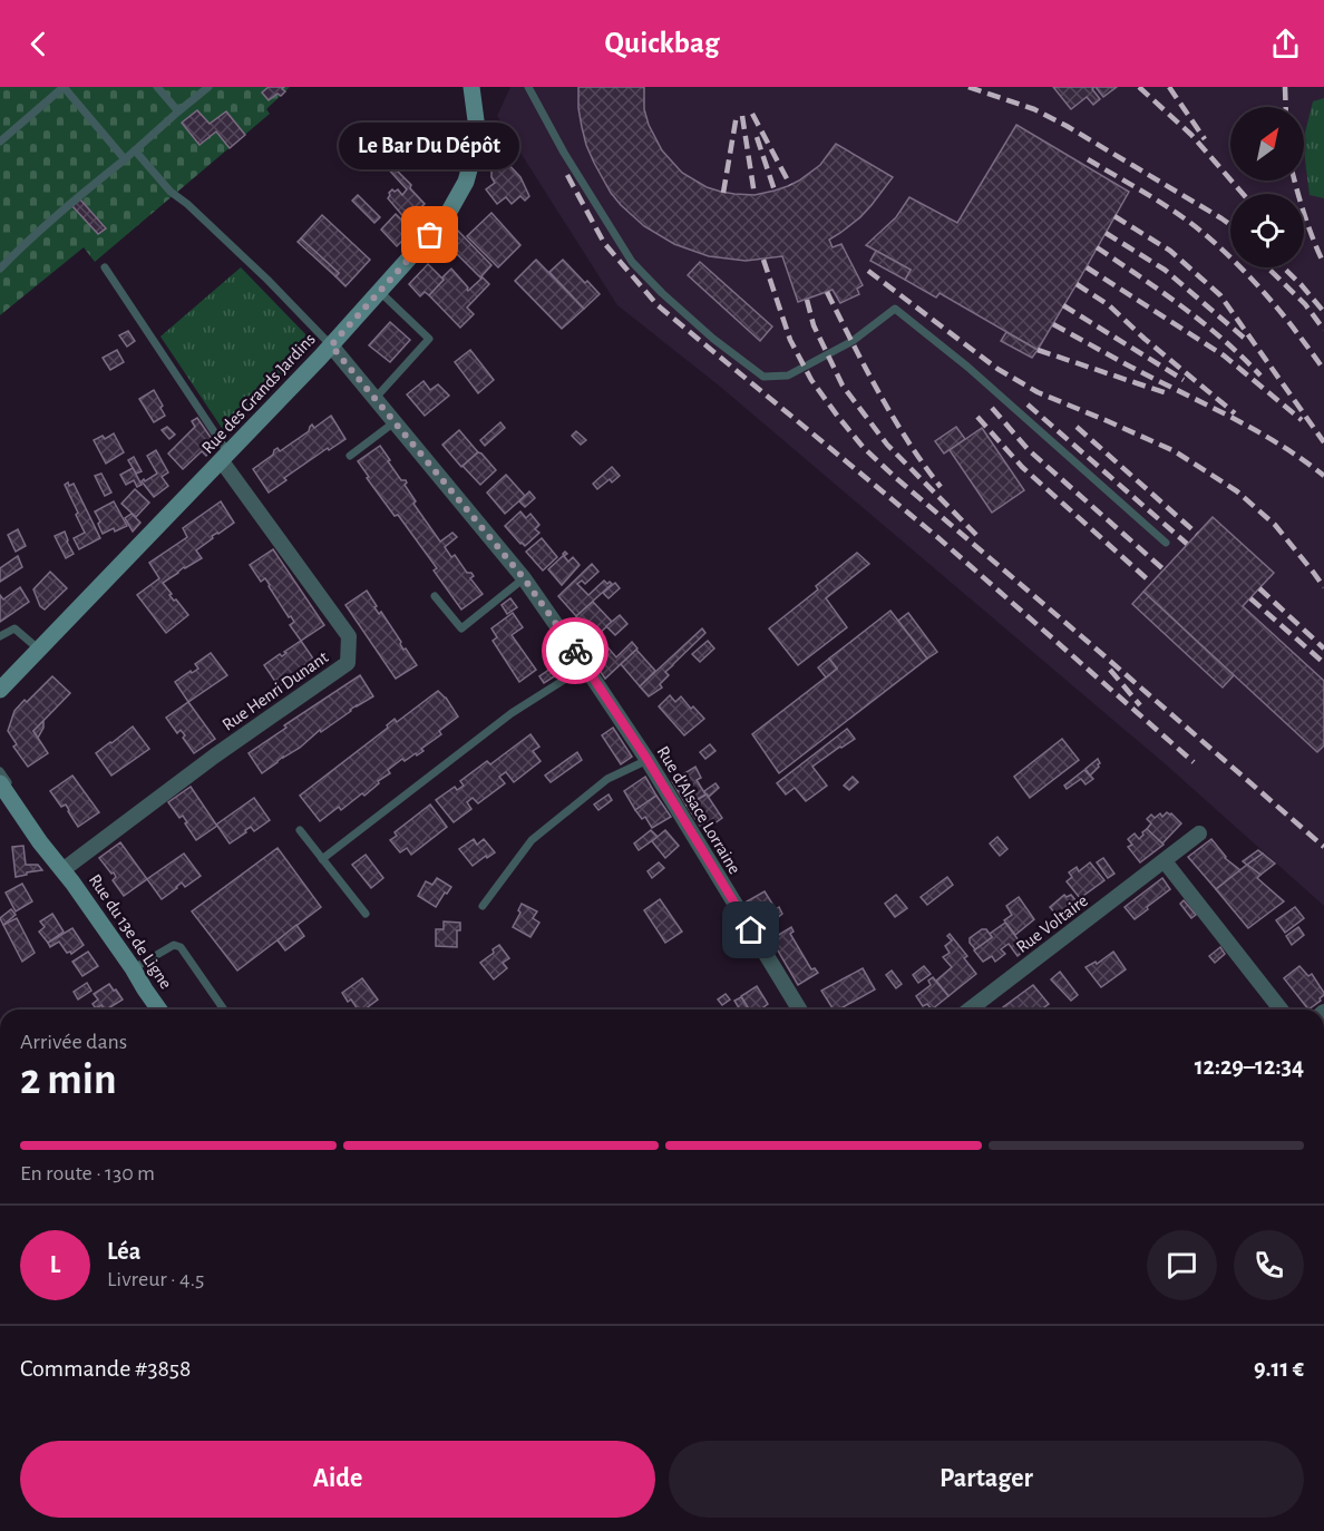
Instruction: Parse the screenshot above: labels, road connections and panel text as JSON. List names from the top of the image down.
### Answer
{
  "streets": {
    "main road": ["Rue des Grands Jardins", "Rue du 13e de Ligne"],
    "street": ["Rue Henri Dunant", "Rue d'Alsace Lorraine", "Rue Voltaire"]
  },
  "crossings": [
    ["Rue des Grands Jardins", "Rue Henri Dunant"],
    ["Rue des Grands Jardins", "Rue d'Alsace Lorraine"],
    ["Rue Henri Dunant", "Rue du 13e de Ligne"]
  ],
  "places": ["Le Bar Du Dépôt"],
  "north": "top right",
  "page": {
    "header": "Quickbag",
    "bubble": "Le Bar Du Dépôt",
    "heading": ["2 min", "Arrivée dans", "12:29–12:34"],
    "panel": [
      "Léa",
      "Livreur · 4.5",
      "Commande #3858",
      "9.11 €"
    ],
    "bar": "En route · 130 m",
    "round": "L",
    "buttons": ["Aide", "Partager"]
  }
}
